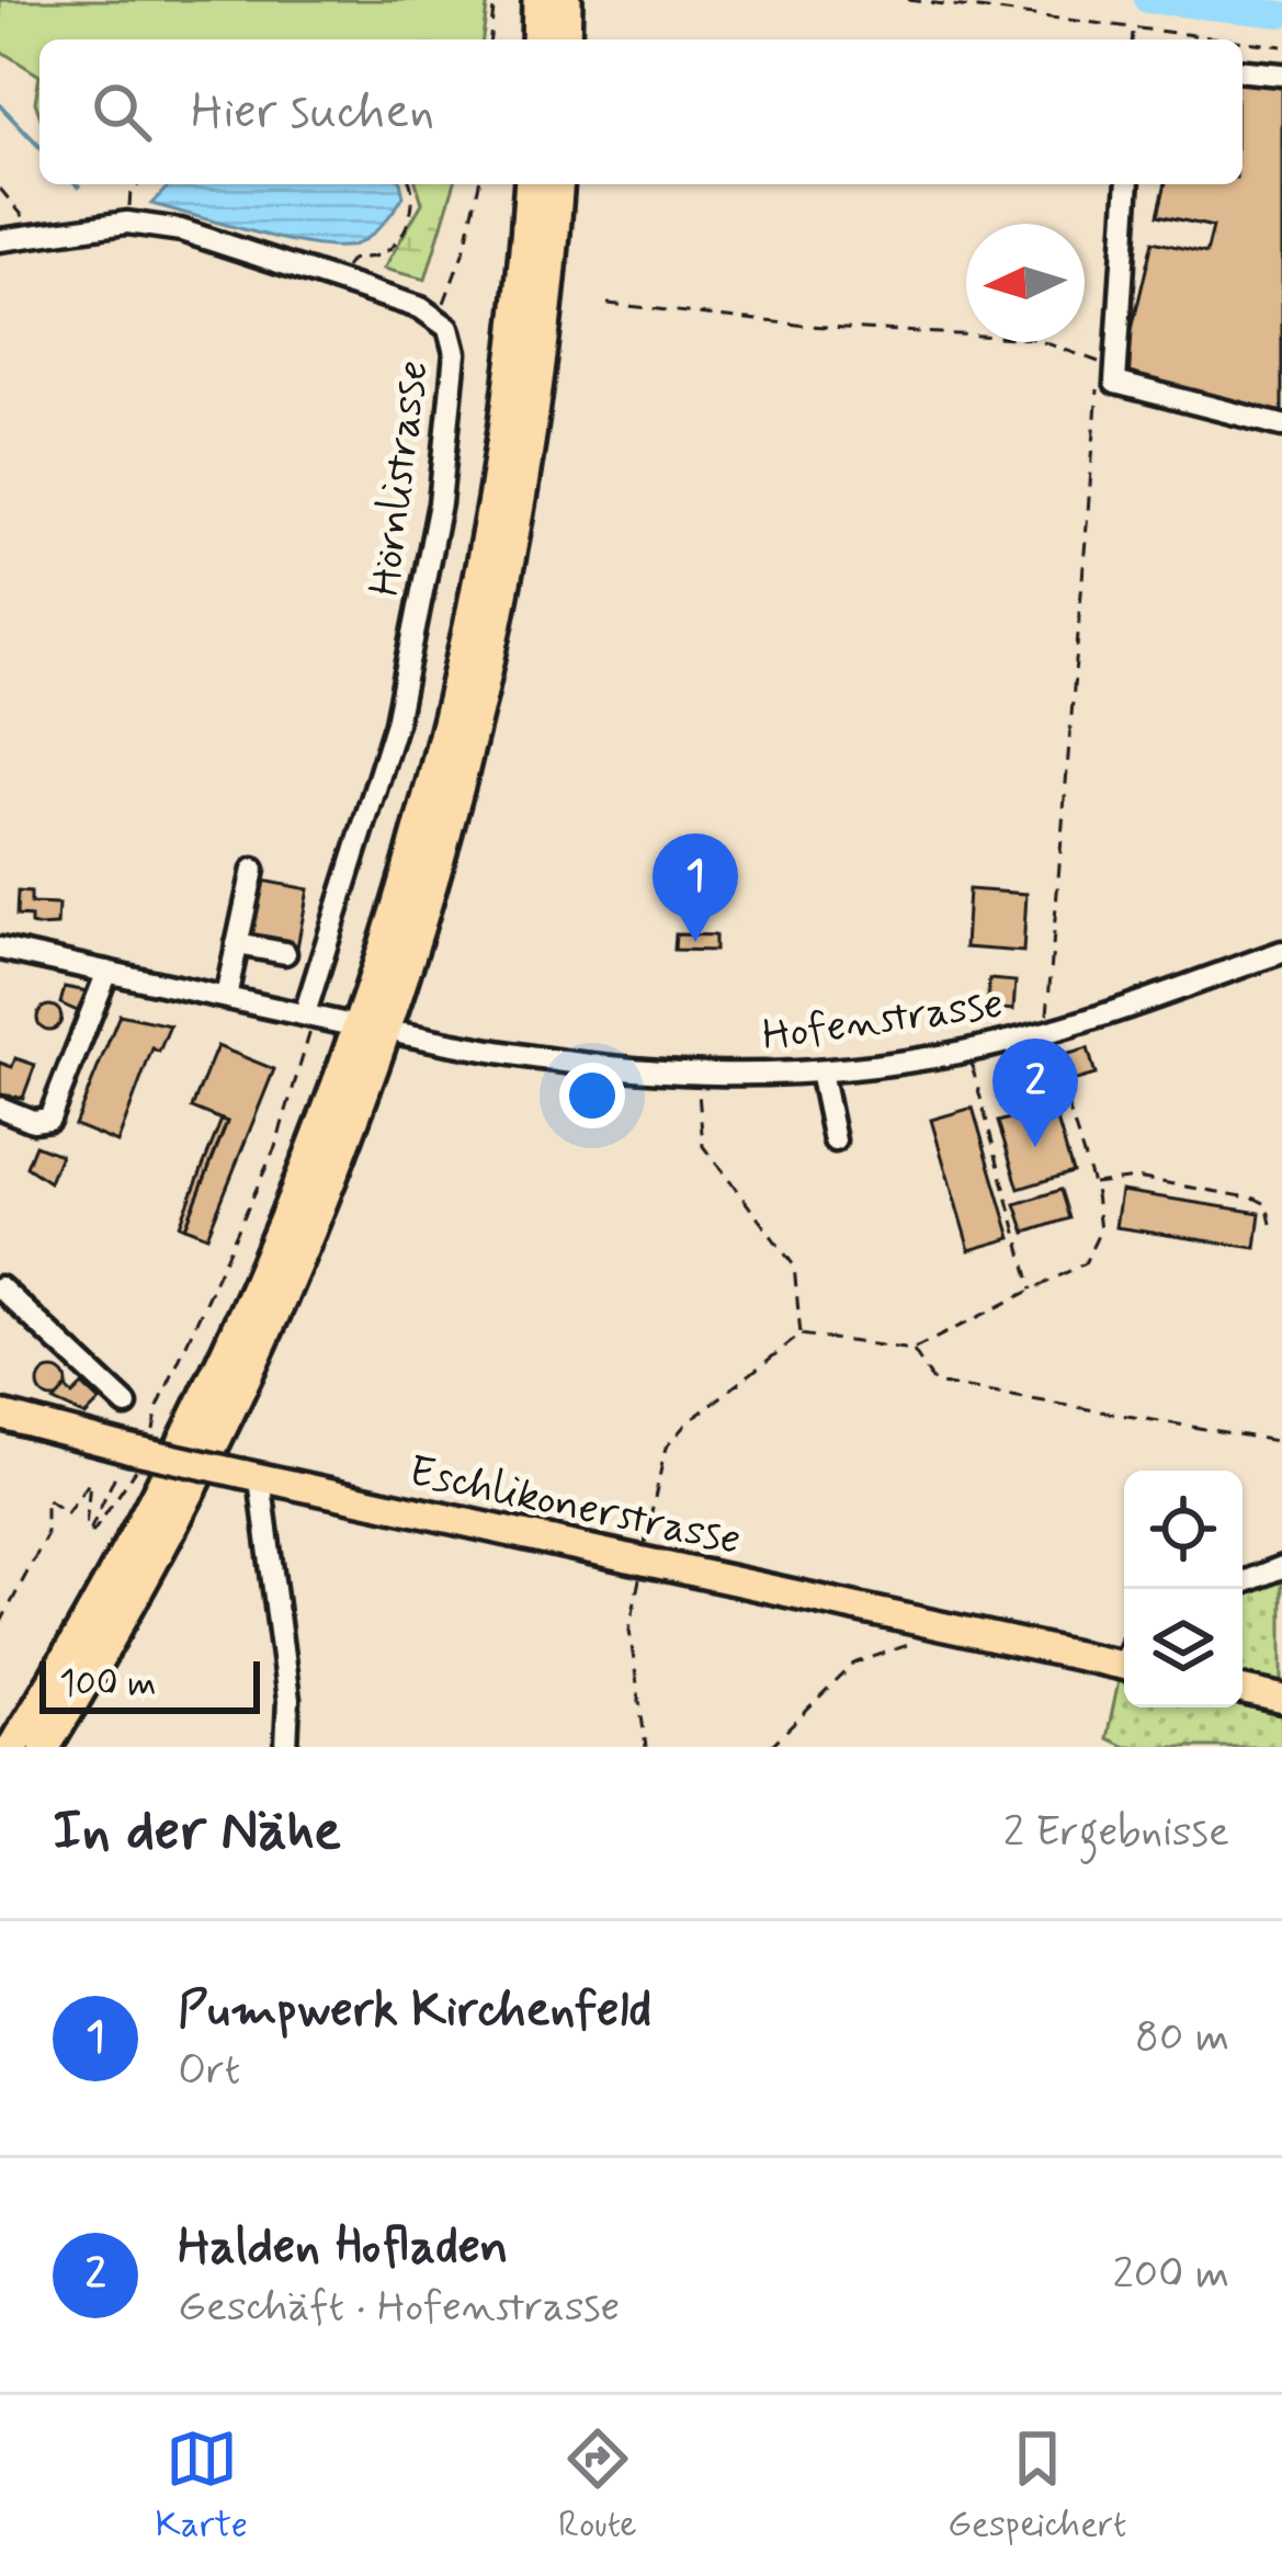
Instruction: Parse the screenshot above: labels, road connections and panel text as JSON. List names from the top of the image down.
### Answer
{
  "streets": {
    "main road": ["Eschlikonerstrasse"],
    "street": ["Hörnlistrasse", "Hofenstrasse"]
  },
  "scale_bar": "100 m",
  "north": "left",
  "page": {
    "search": "Hier suchen",
    "pins": ["1", "2"],
    "scale": "100 m",
    "heading": ["In der Nähe", "2 Ergebnisse"],
    "list": [
      {
        "mark": "1",
        "name": "Pumpwerk Kirchenfeld",
        "note": "Ort",
        "value": "80 m"
      },
      {
        "mark": "2",
        "name": "Halden Hofladen",
        "note": "Geschäft · Hofenstrasse",
        "value": "200 m"
      }
    ],
    "nav": ["Karte", "Route", "Gespeichert"]
  }
}
